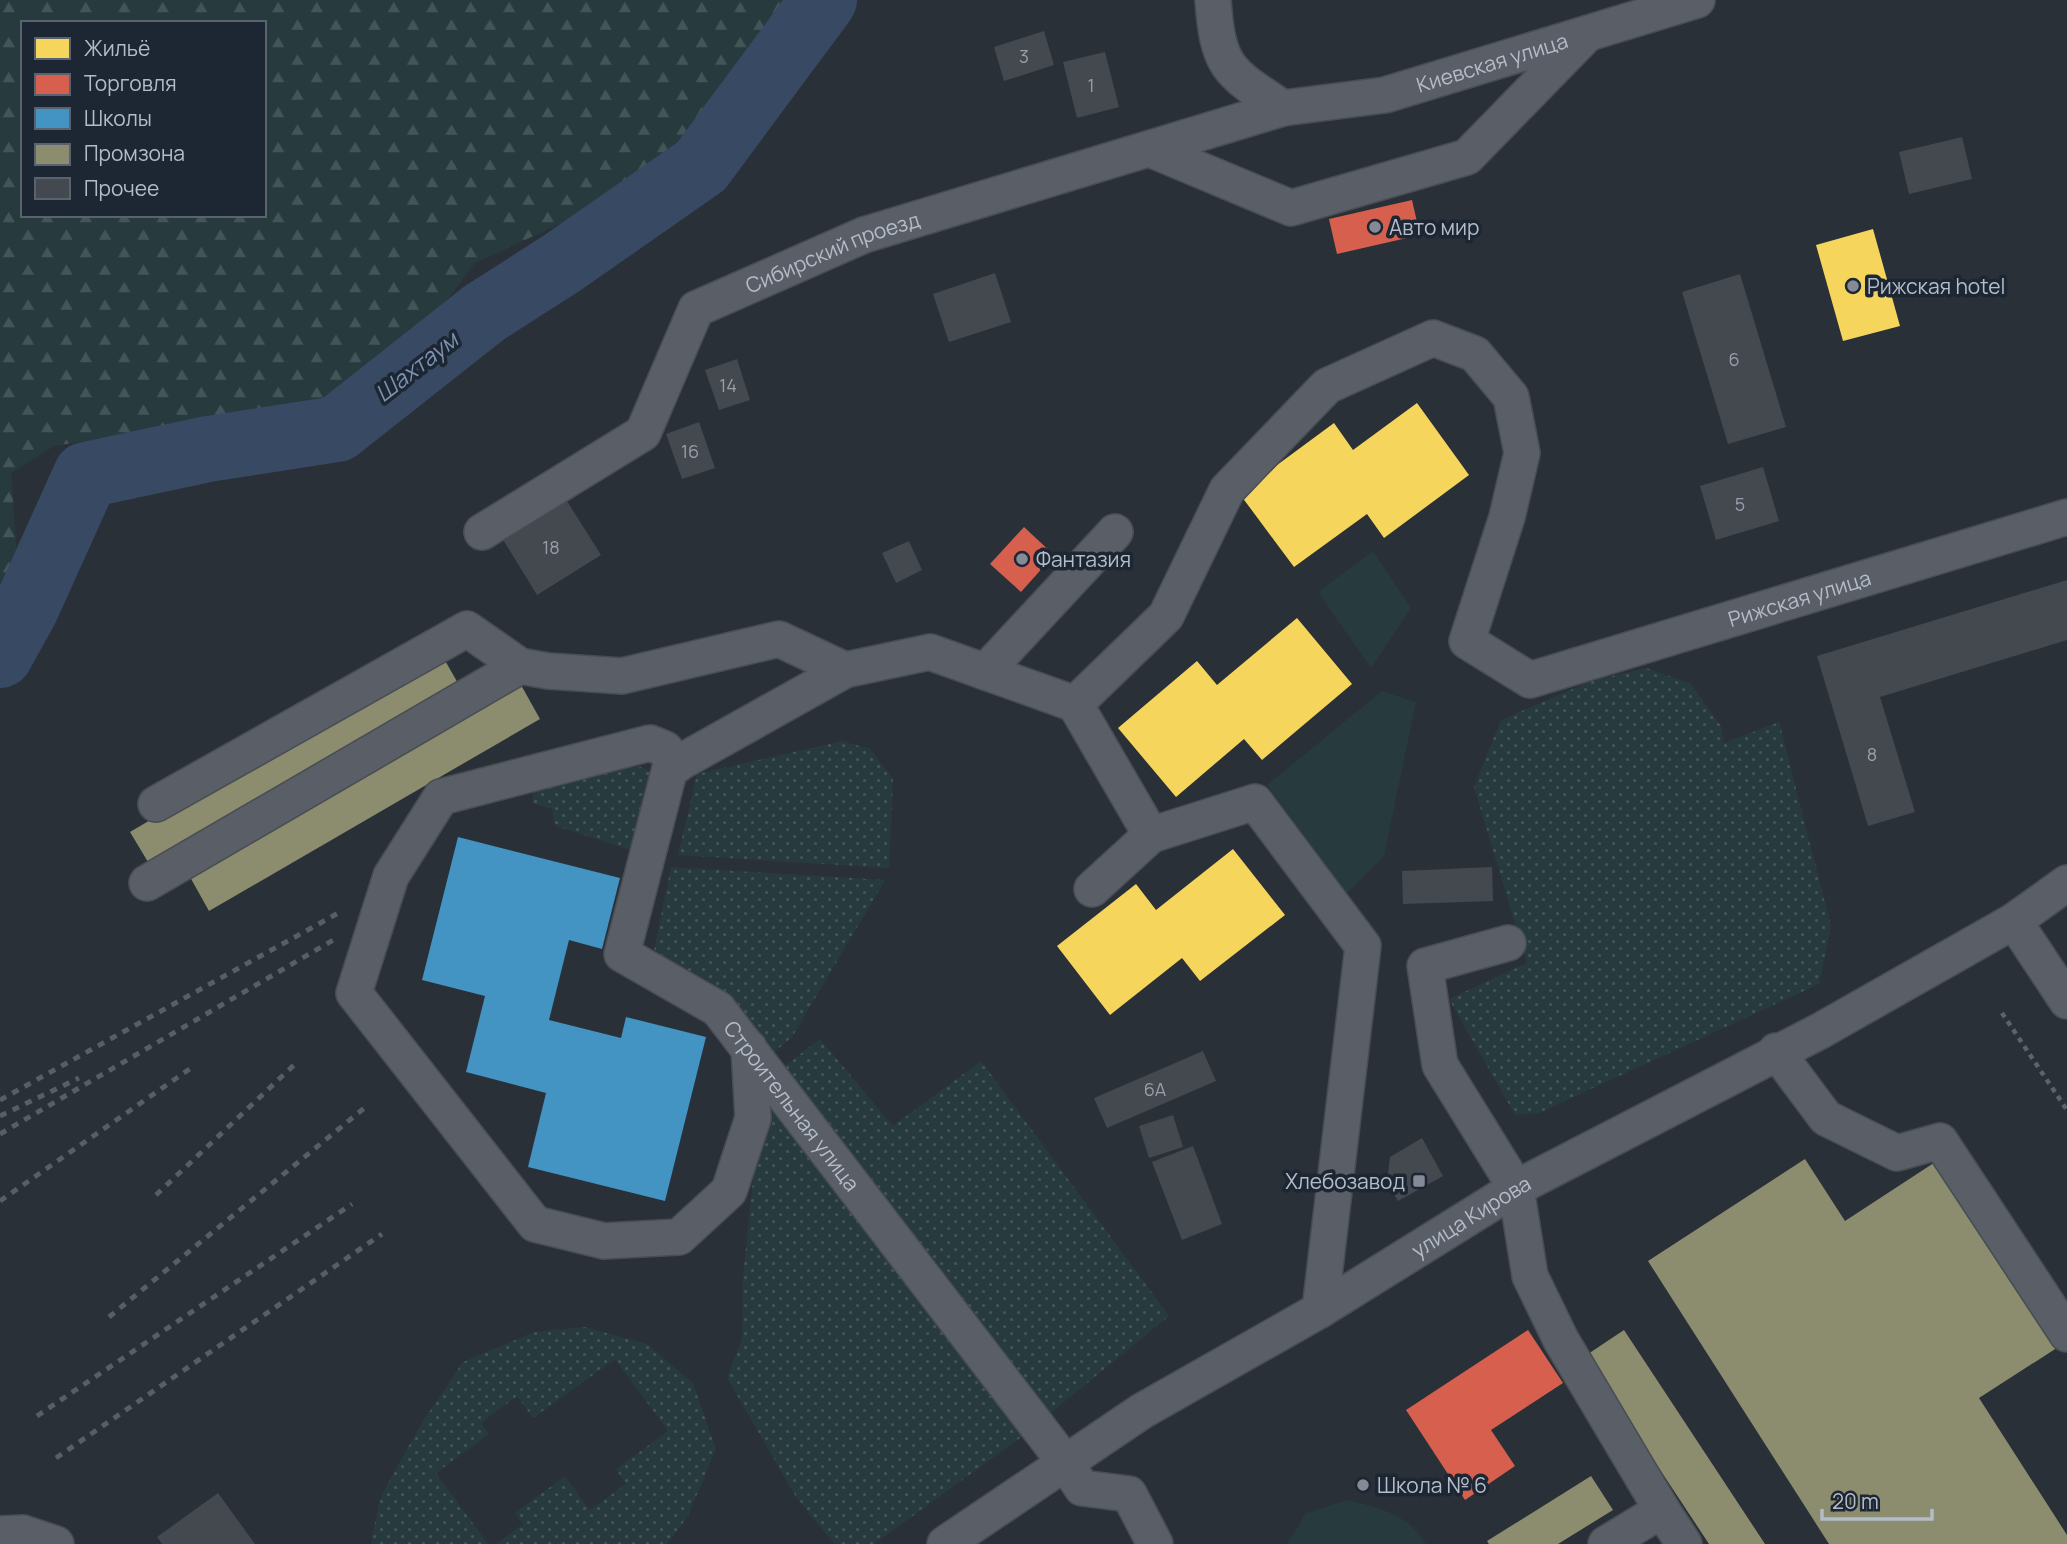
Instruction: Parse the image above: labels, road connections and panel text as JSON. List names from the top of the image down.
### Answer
{
  "streets": {
    "street": [
      "Киевская улица",
      "Сибирский проезд",
      "Рижская улица",
      "Строительная улица",
      "улица Кирова"
    ]
  },
  "crossings": [
    ["Киевская улица", "Сибирский проезд"],
    ["Строительная улица", "улица Кирова"]
  ],
  "water": ["Шахтаум"],
  "places": {
    "other": [
      "Авто мир",
      "Рижская hotel",
      "Фантазия",
      "Школа № 6"
    ],
    "transit": ["Хлебозавод"]
  },
  "house_numbers": [
    "3",
    "1",
    "6",
    "14",
    "16",
    "5",
    "18",
    "8",
    "6А"
  ],
  "legend": [
    "Жильё",
    "Торговля",
    "Школы",
    "Промзона",
    "Прочее"
  ],
  "scale_bar": "20 m"
}
